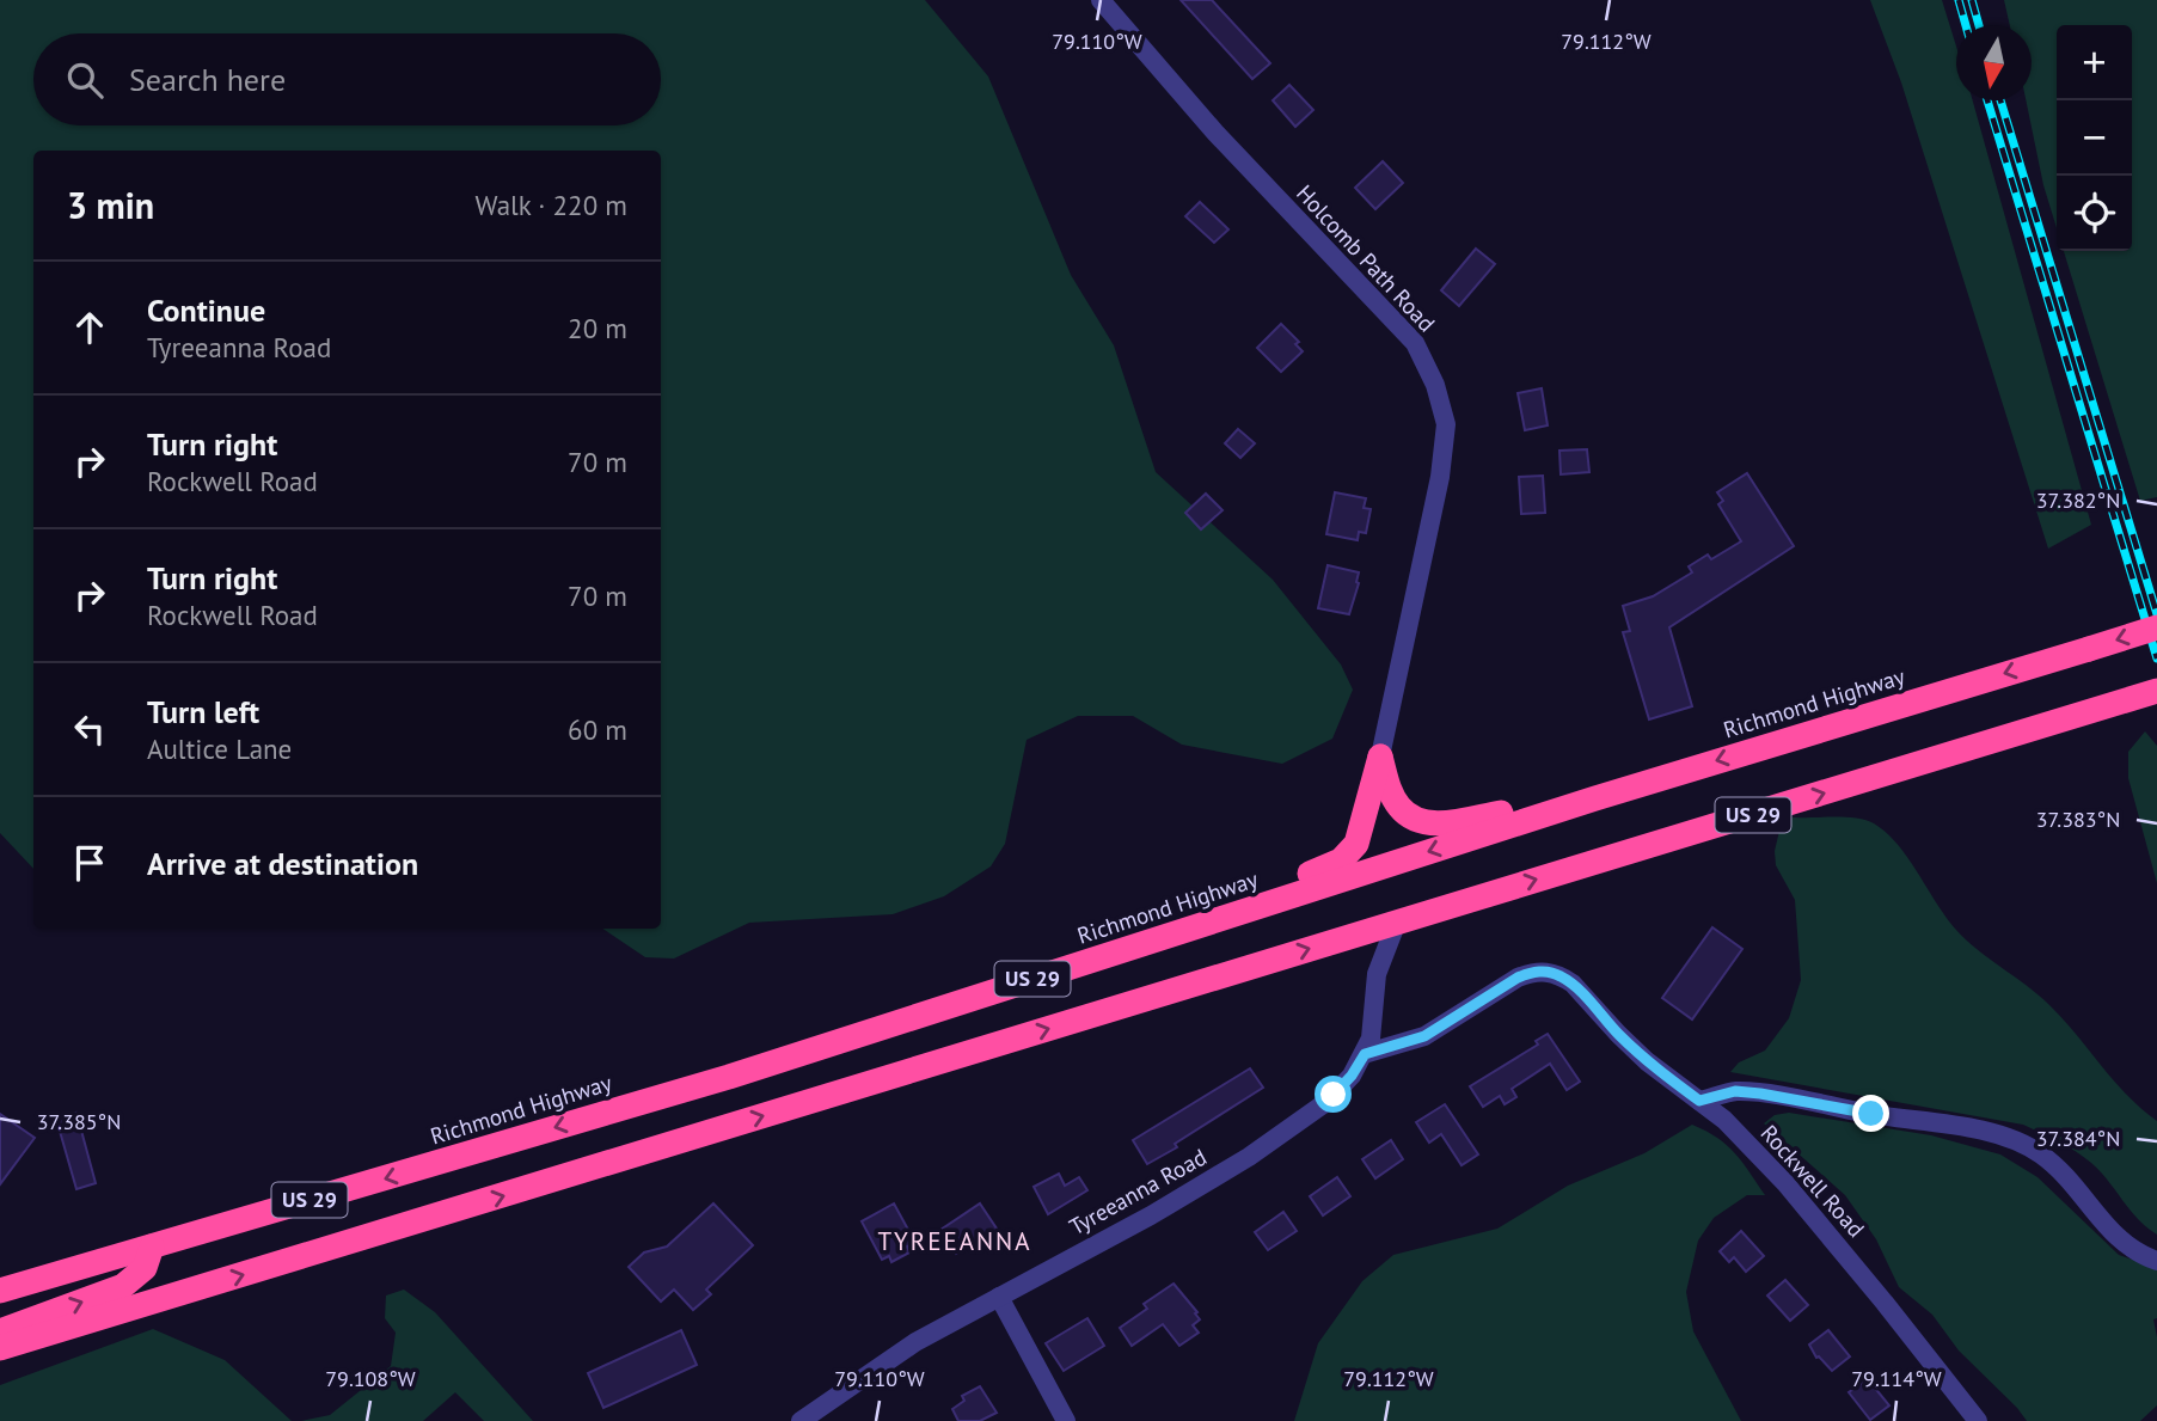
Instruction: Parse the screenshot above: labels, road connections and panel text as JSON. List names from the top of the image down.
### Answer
{
  "streets": {
    "highway": ["Richmond Highway", "US 29"],
    "street": ["Holcomb Path Road", "Rockwell Road", "Tyreeanna Road"]
  },
  "crossings": [
    ["US 29", "Tyreeanna Road"],
    ["Rockwell Road", "Tyreeanna Road"]
  ],
  "districts": ["TYREEANNA"],
  "north": "bottom",
  "page": {
    "map_buttons": ["+", "−"],
    "search": "Search here",
    "heading": ["3 min", "Walk · 220 m"],
    "list": [
      ["Continue", "Tyreeanna Road", "20 m"],
      ["Turn right", "Rockwell Road", "70 m"],
      ["Turn right", "Rockwell Road", "70 m"],
      ["Turn left", "Aultice Lane", "60 m"],
      "Arrive at destination"
    ]
  },
  "coordinates": [
    "79.110°W",
    "79.112°W",
    "37.382°N",
    "37.383°N",
    "37.385°N",
    "37.384°N",
    "79.108°W",
    "79.114°W"
  ]
}
